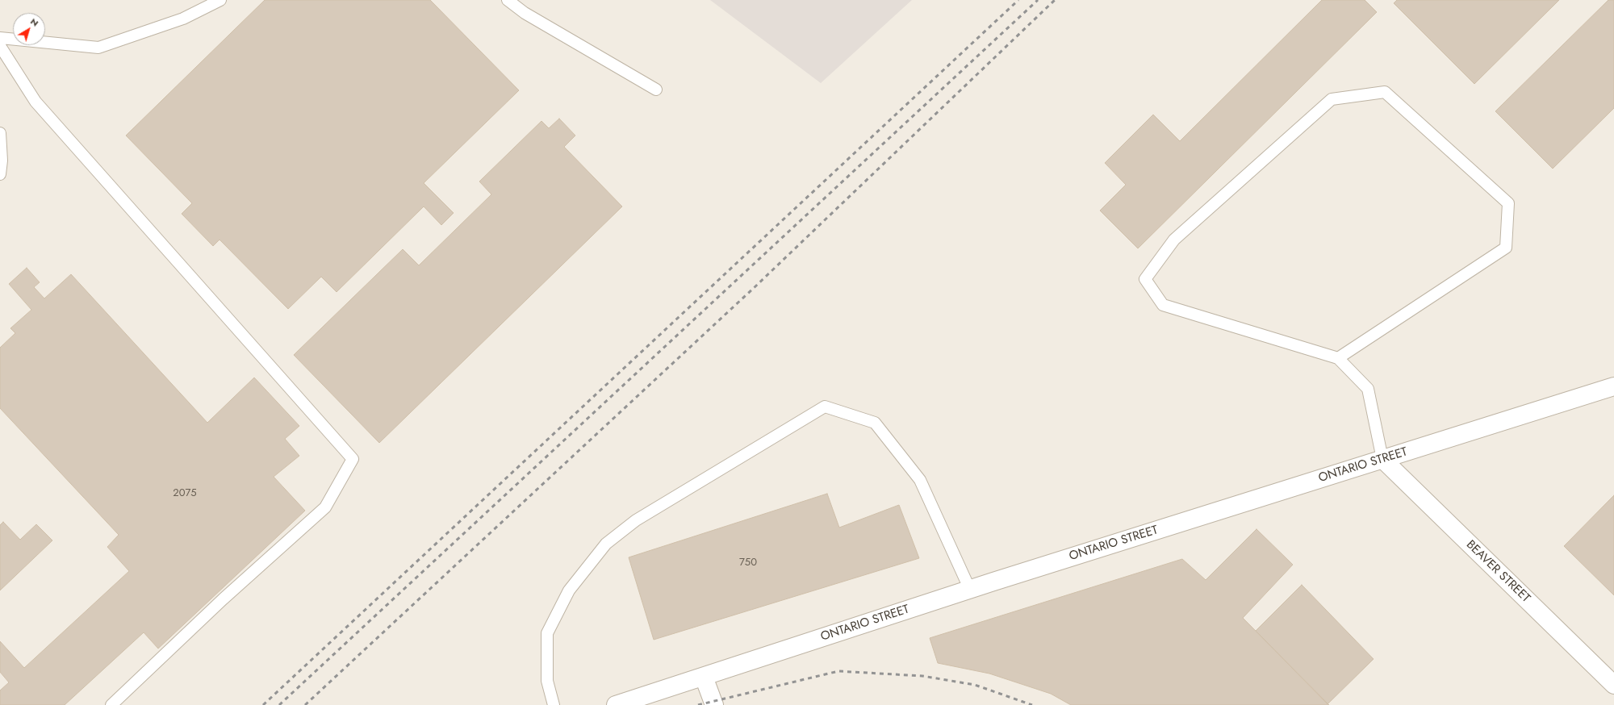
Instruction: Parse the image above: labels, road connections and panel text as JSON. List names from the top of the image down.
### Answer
{
  "streets": {
    "street": ["ONTARIO STREET", "BEAVER STREET"]
  },
  "crossings": [
    ["ONTARIO STREET", "BEAVER STREET"]
  ],
  "house_numbers": ["2075", "750"],
  "north": "top right"
}
